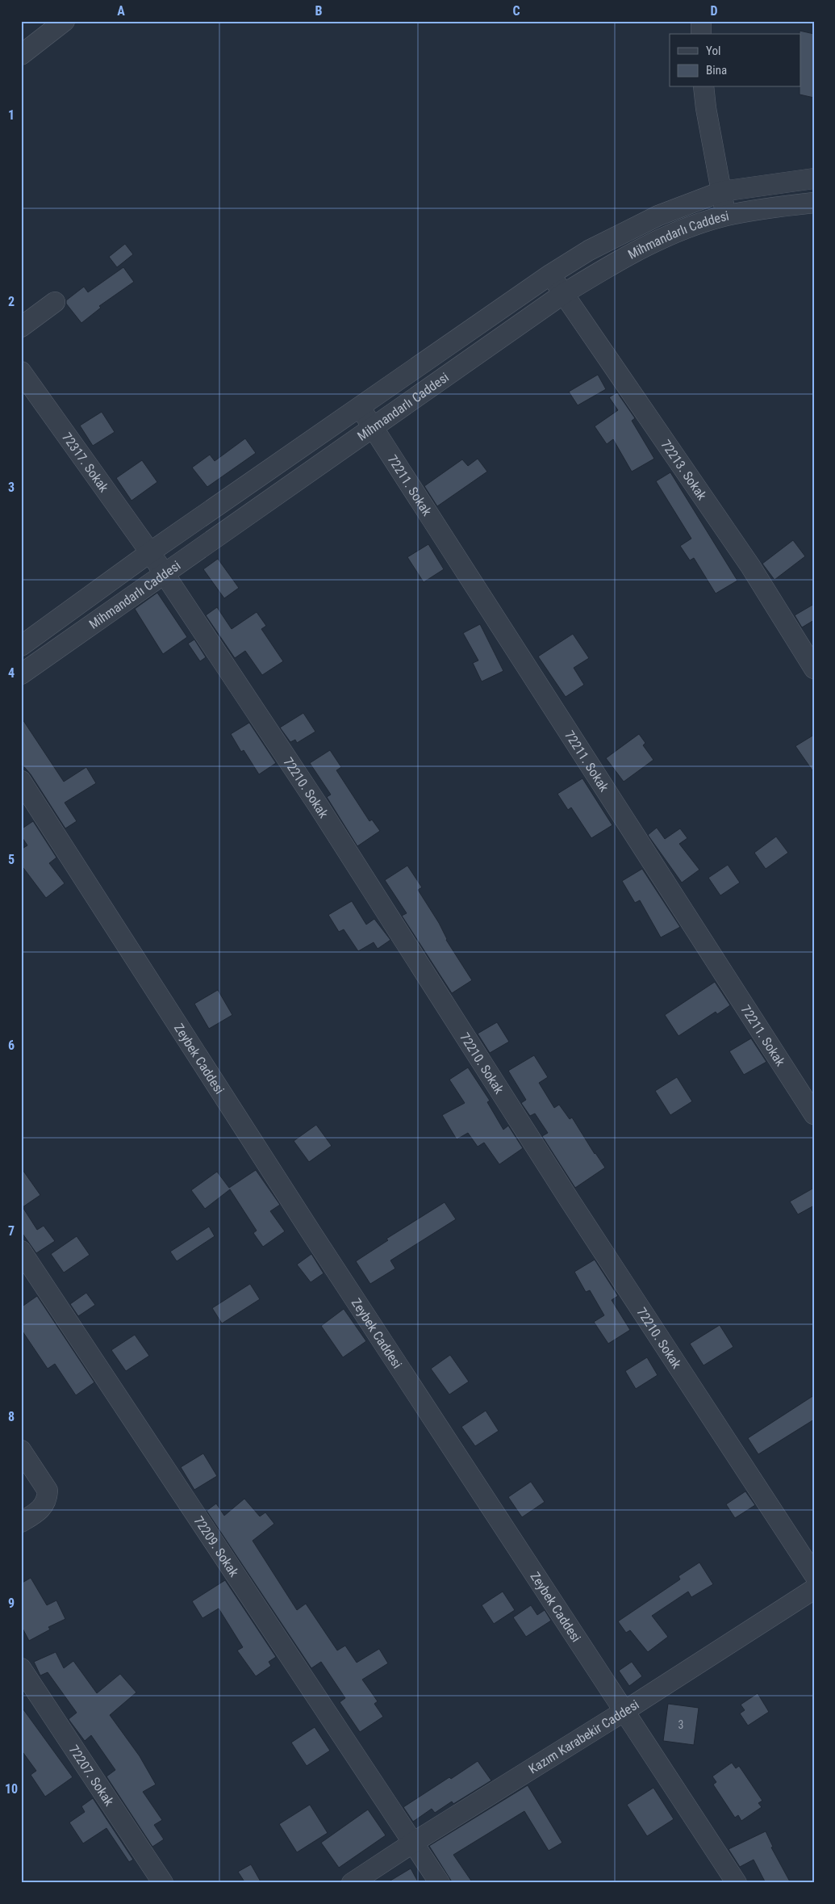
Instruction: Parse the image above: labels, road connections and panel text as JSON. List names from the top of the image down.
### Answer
{
  "streets": {
    "street": [
      "Mihmandarlı Caddesi",
      "72317. Sokak",
      "72213. Sokak",
      "72211. Sokak",
      "72210. Sokak",
      "Zeybek Caddesi",
      "72209. Sokak",
      "Kazım Karabekir Caddesi",
      "72207. Sokak"
    ]
  },
  "crossings": [
    ["Mihmandarlı Caddesi", "72317. Sokak"],
    ["Mihmandarlı Caddesi", "72213. Sokak"],
    ["Mihmandarlı Caddesi", "72211. Sokak"],
    ["Mihmandarlı Caddesi", "72210. Sokak"],
    ["72317. Sokak", "72210. Sokak"],
    ["Zeybek Caddesi", "Kazım Karabekir Caddesi"],
    ["72209. Sokak", "Kazım Karabekir Caddesi"]
  ],
  "house_numbers": ["3"],
  "legend": ["Yol", "Bina"],
  "grid": {
    "columns": [
      "A",
      "B",
      "C",
      "D"
    ],
    "rows": [
      "1",
      "2",
      "3",
      "4",
      "5",
      "6",
      "7",
      "8",
      "9",
      "10"
    ]
  }
}
